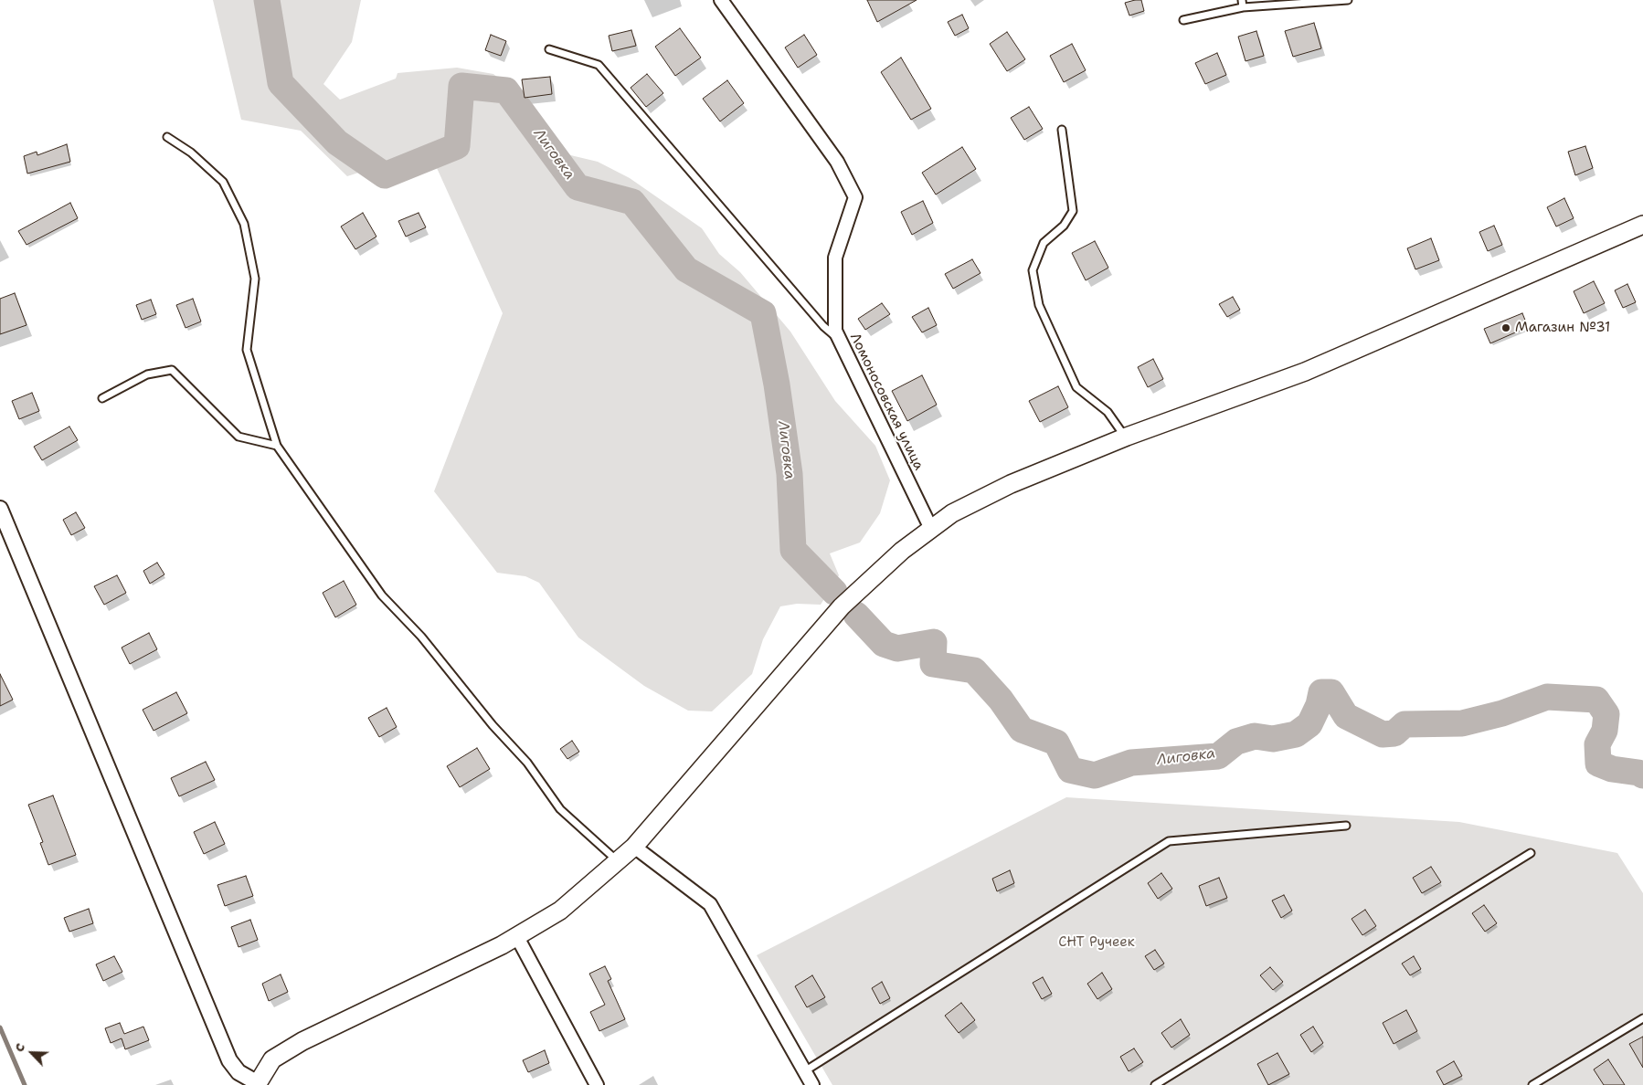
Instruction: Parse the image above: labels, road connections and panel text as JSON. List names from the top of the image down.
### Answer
{
  "streets": {
    "street": ["Ломоносовская улица"]
  },
  "water": ["Лиговка"],
  "parks": ["СНТ Ручеек"],
  "places": ["Магазин №31"],
  "north": "top left"
}
